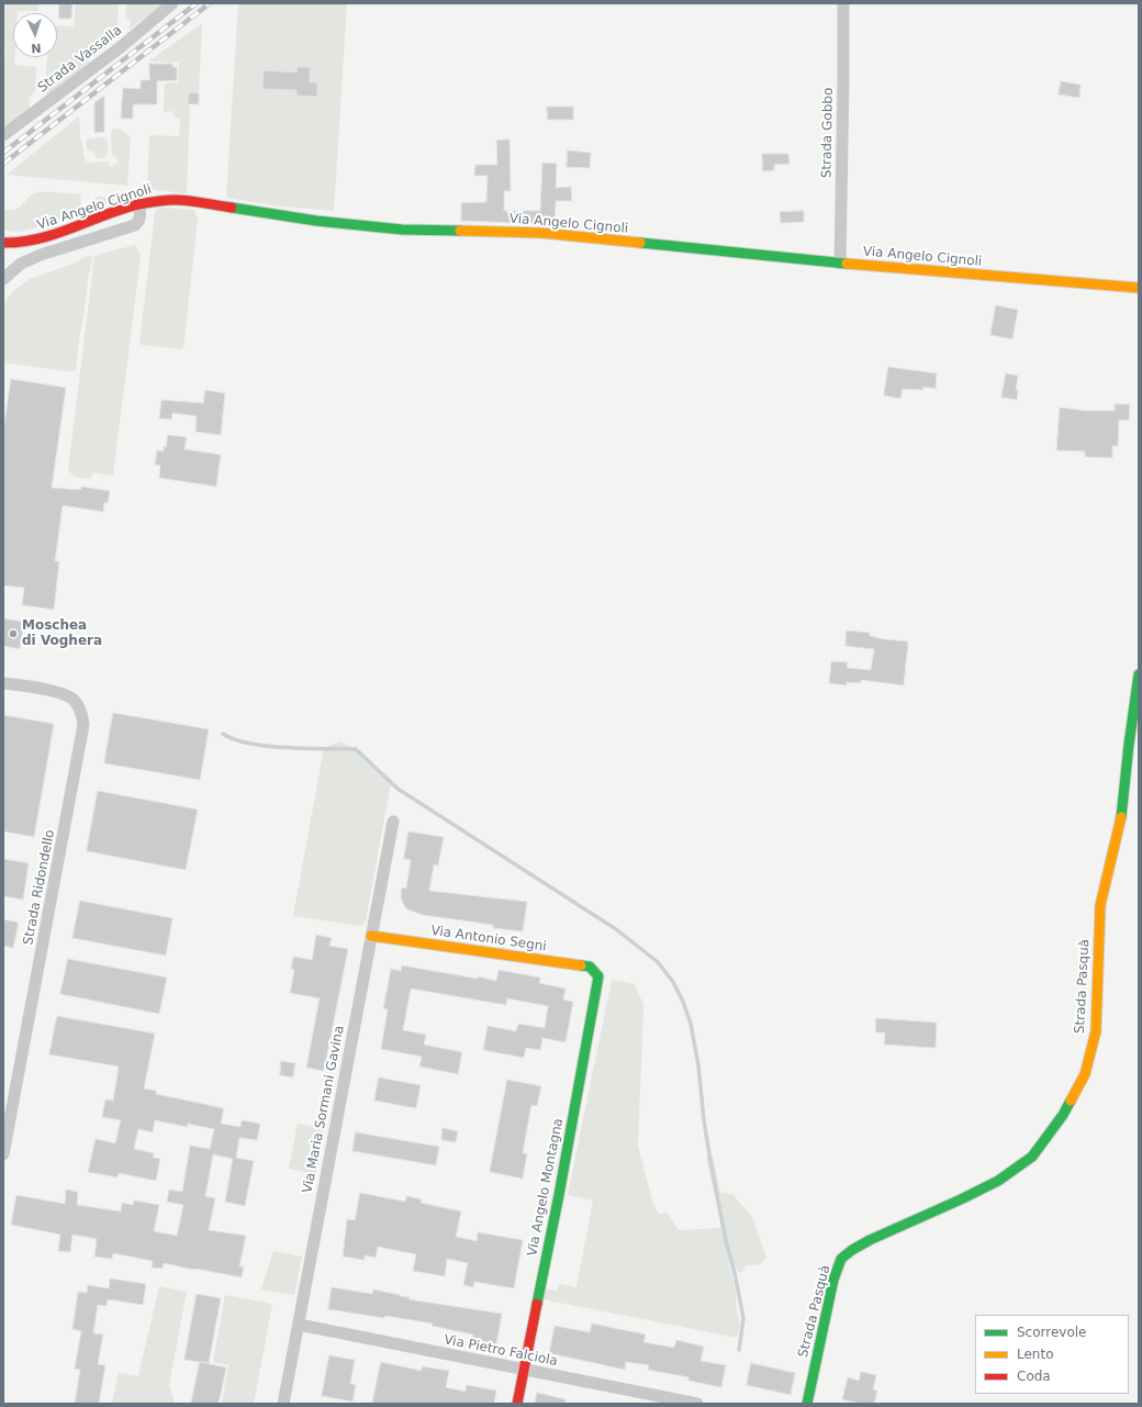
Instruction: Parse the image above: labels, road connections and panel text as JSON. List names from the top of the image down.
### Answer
{
  "streets": {
    "street": [
      "Strada Vassalla",
      "Strada Gobbo",
      "Via Angelo Cignoli",
      "Strada Ridondello",
      "Via Antonio Segni",
      "Strada Pasquà",
      "Via Maria Sormani Gavina",
      "Via Angelo Montagna",
      "Via Pietro Falciola"
    ]
  },
  "crossings": [
    ["Strada Gobbo", "Via Angelo Cignoli"],
    ["Via Antonio Segni", "Via Maria Sormani Gavina"],
    ["Via Antonio Segni", "Via Angelo Montagna"],
    ["Via Maria Sormani Gavina", "Via Pietro Falciola"],
    ["Via Angelo Montagna", "Via Pietro Falciola"]
  ],
  "places": ["Moschea di Voghera"],
  "legend": ["Scorrevole", "Lento", "Coda"],
  "north": "bottom"
}
